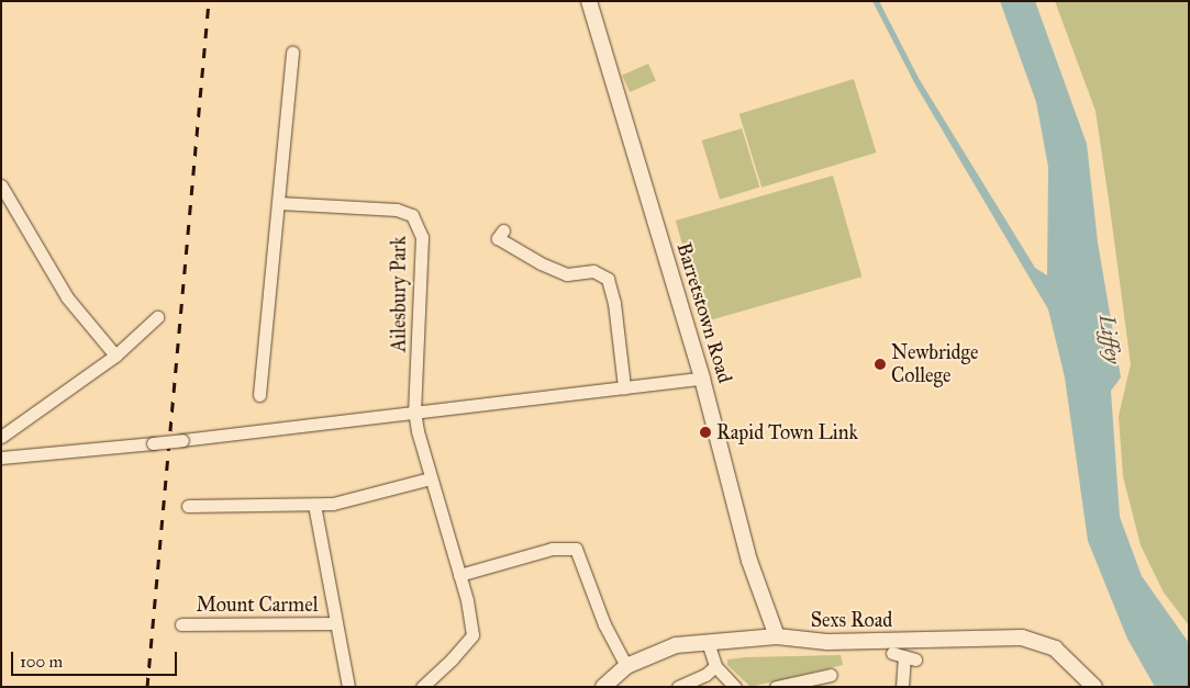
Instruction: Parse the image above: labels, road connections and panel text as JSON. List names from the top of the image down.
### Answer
{
  "streets": {
    "street": [
      "Ailesbury Park",
      "Barretstown Road",
      "Mount Carmel",
      "Sexs Road"
    ]
  },
  "crossings": [
    ["Barretstown Road", "Sexs Road"]
  ],
  "water": ["Liffey"],
  "places": ["Newbridge College", "Rapid Town Link"],
  "scale_bar": "100 m"
}
